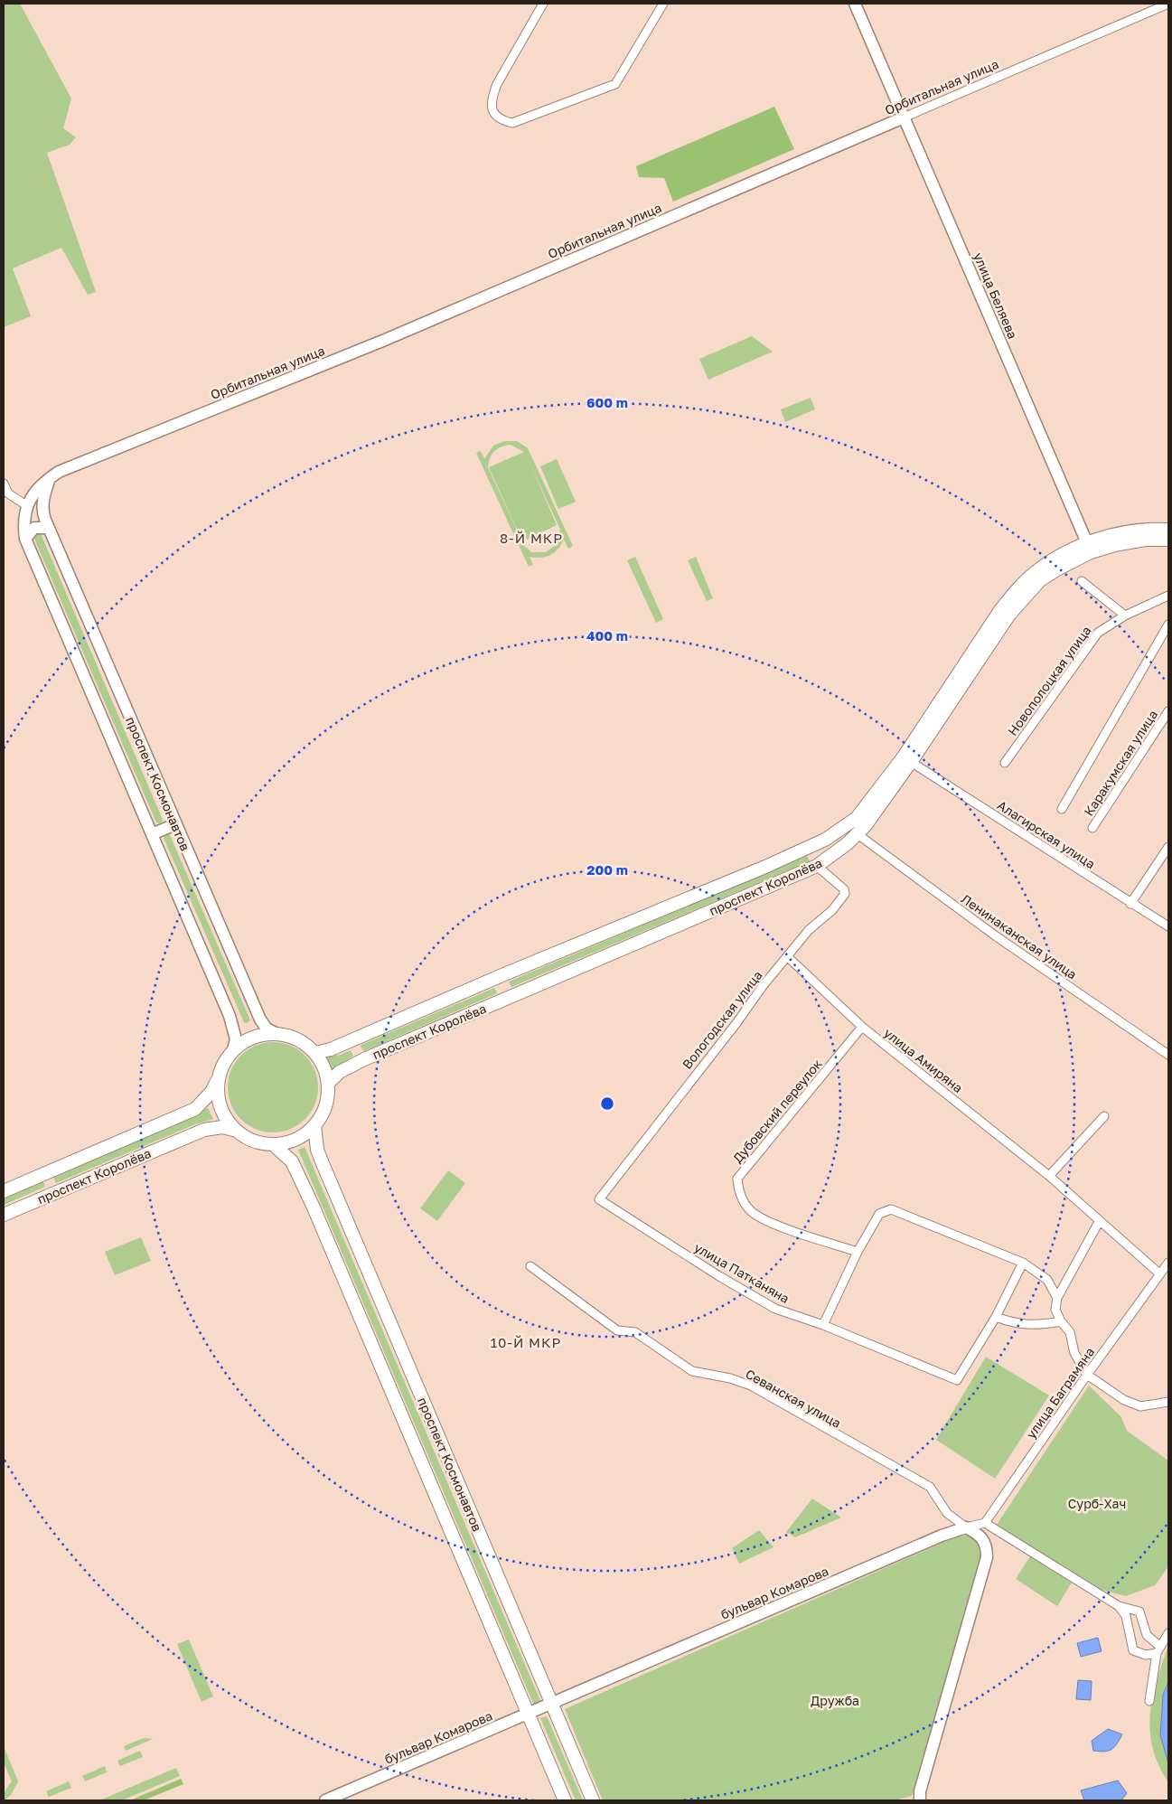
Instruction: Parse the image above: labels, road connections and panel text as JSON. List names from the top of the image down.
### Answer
{
  "streets": {
    "main road": [
      "Орбитальная улица",
      "улица Беляева",
      "проспект Космонавтов",
      "проспект Королёва",
      "бульвар Комарова"
    ],
    "street": [
      "Новополоцкая улица",
      "Каракумская улица",
      "Алагирская улица",
      "Ленинаканская улица",
      "Вологодская улица",
      "улица Амиряна",
      "Дубовский переулок",
      "улица Патканяна",
      "улица Баграмяна",
      "Севанская улица"
    ]
  },
  "crossings": [
    ["Орбитальная улица", "улица Беляева"],
    ["Орбитальная улица", "проспект Космонавтов"],
    ["улица Беляева", "проспект Королёва"],
    ["проспект Космонавтов", "проспект Королёва"],
    ["проспект Космонавтов", "бульвар Комарова"],
    ["Алагирская улица", "проспект Королёва"],
    ["проспект Королёва", "Ленинаканская улица"],
    ["проспект Королёва", "Вологодская улица"],
    ["Вологодская улица", "улица Амиряна"],
    ["Вологодская улица", "улица Патканяна"],
    ["улица Амиряна", "Дубовский переулок"],
    ["улица Амиряна", "улица Баграмяна"],
    ["Севанская улица", "бульвар Комарова"]
  ],
  "districts": ["8-Й МКР", "10-Й МКР"],
  "parks": ["Сурб-Хач", "Дружба"],
  "rings": ["600 m", "400 m", "200 m"]
}
